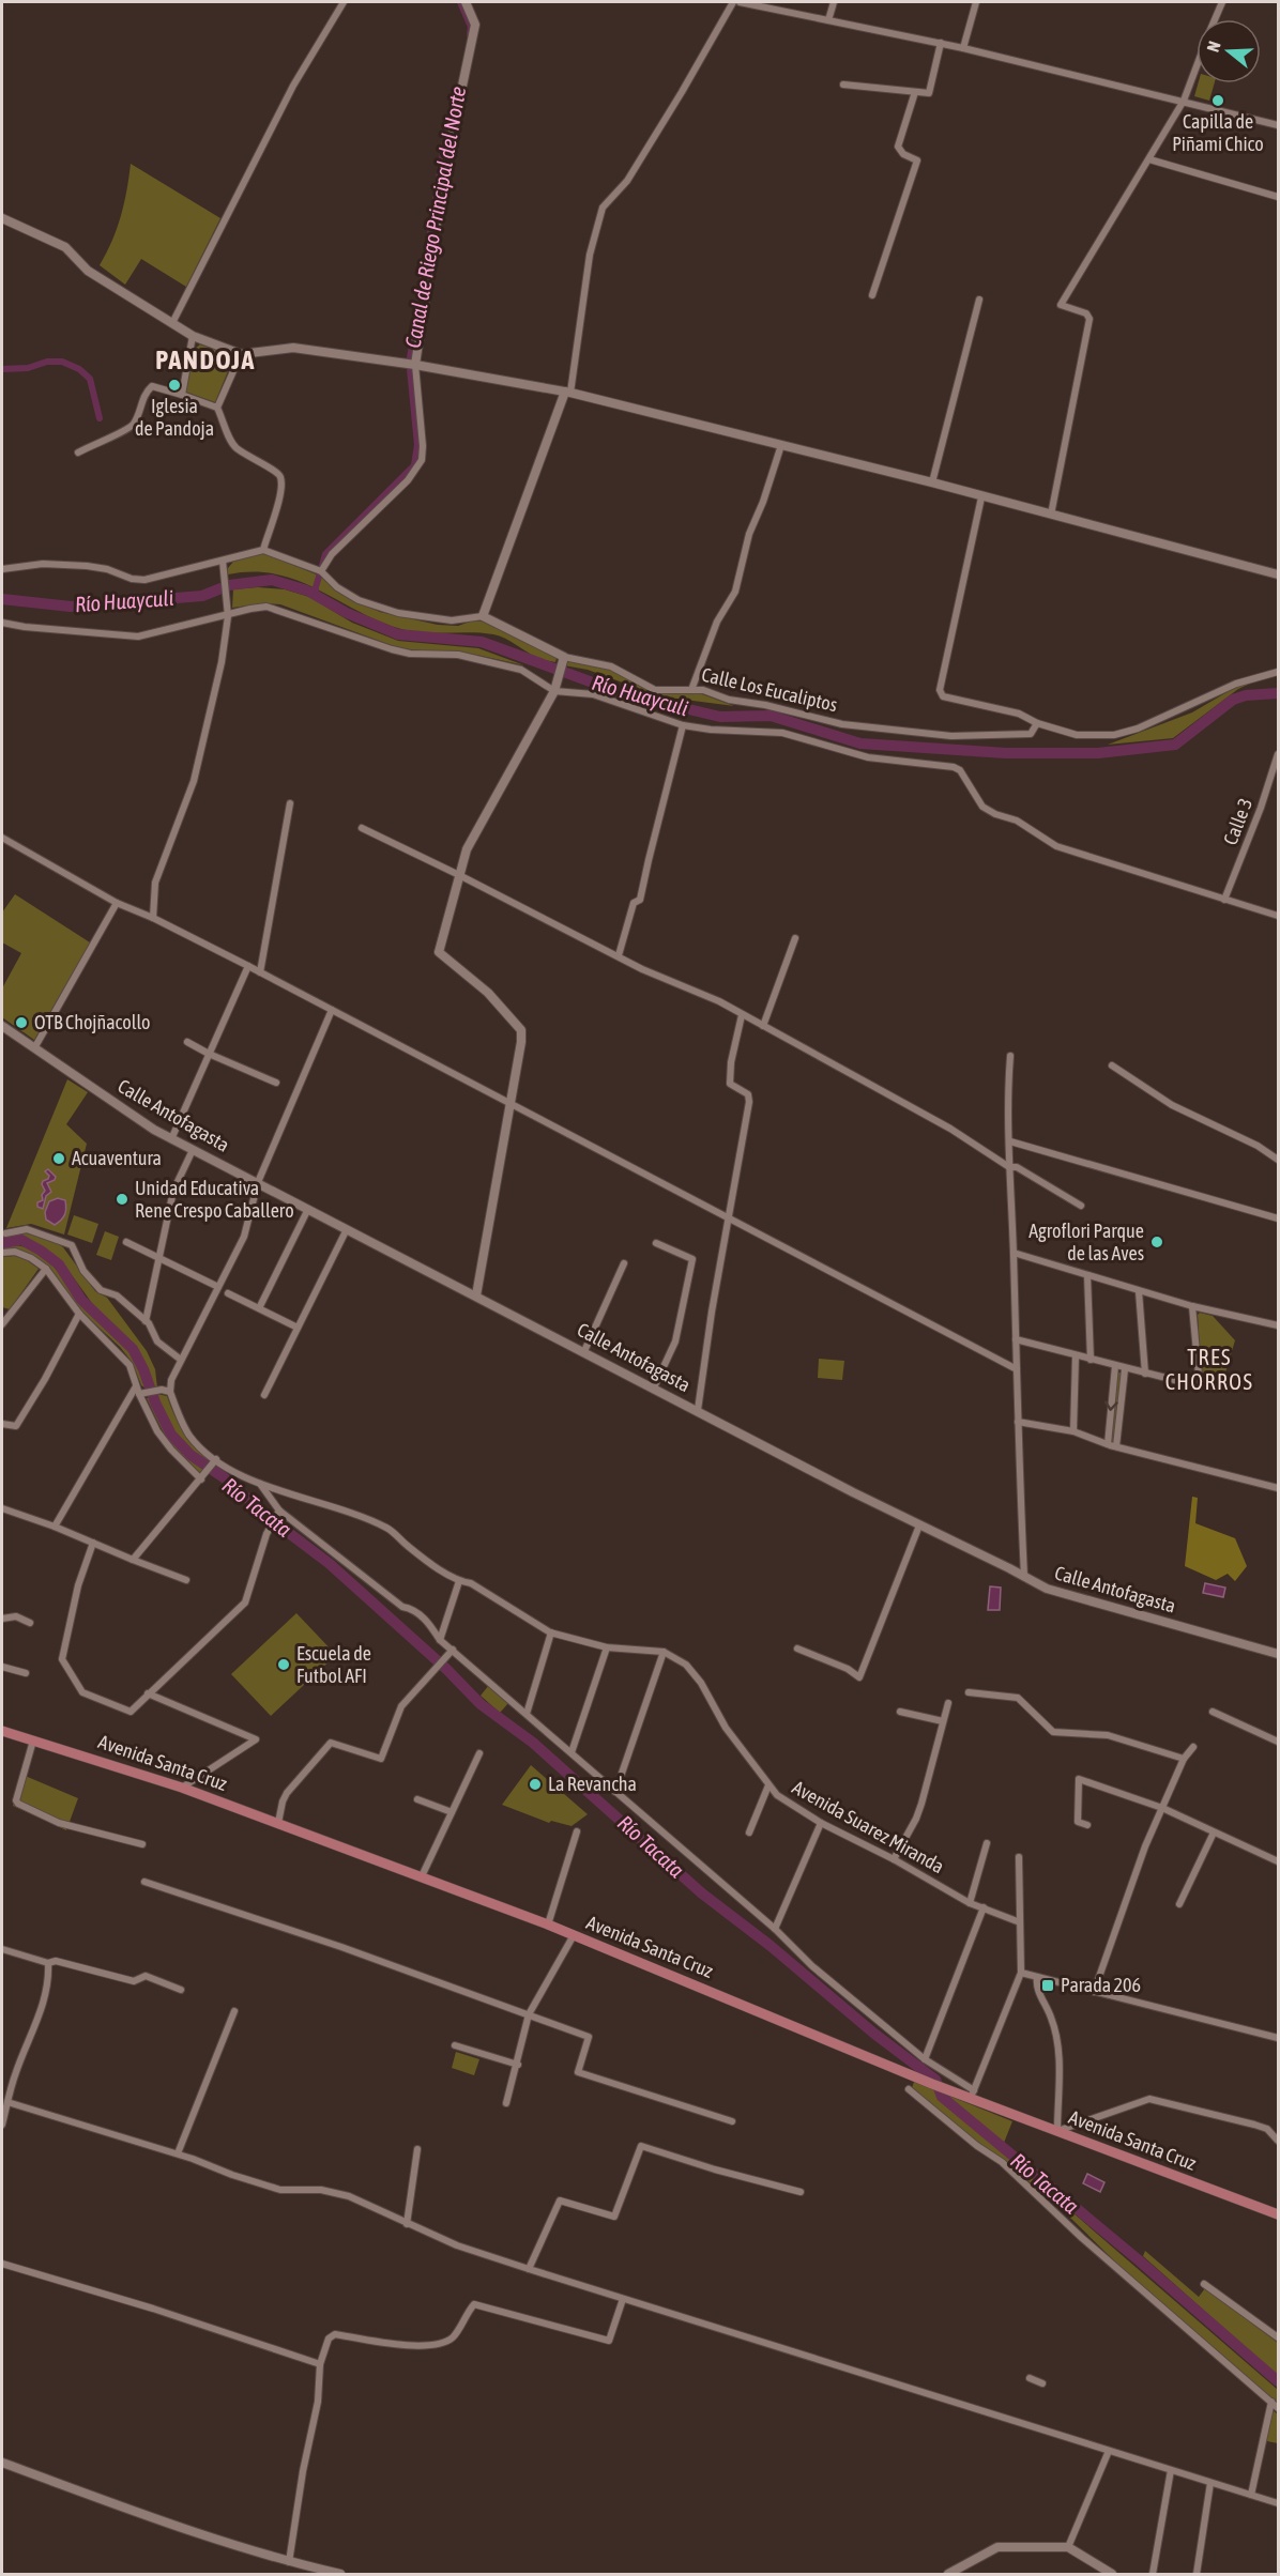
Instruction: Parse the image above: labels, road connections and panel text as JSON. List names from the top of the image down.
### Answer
{
  "streets": {
    "main road": ["Avenida Santa Cruz"],
    "street": [
      "Calle Los Eucaliptos",
      "Calle 3",
      "Calle Antofagasta",
      "Avenida Suarez Miranda"
    ]
  },
  "districts": ["PANDOJA", "TRES CHORROS"],
  "water": ["Canal de Riego Principal del Norte", "Río Huayculi", "Río Tacata"],
  "places": {
    "other": [
      "Capilla de Piñami Chico",
      "Iglesia de Pandoja",
      "OTB Chojñacollo",
      "Acuaventura",
      "Unidad Educativa Rene Crespo Caballero",
      "Agroflori Parque de las Aves",
      "Escuela de Futbol AFI",
      "La Revancha"
    ],
    "transit": ["Parada 206"]
  },
  "north": "left"
}
